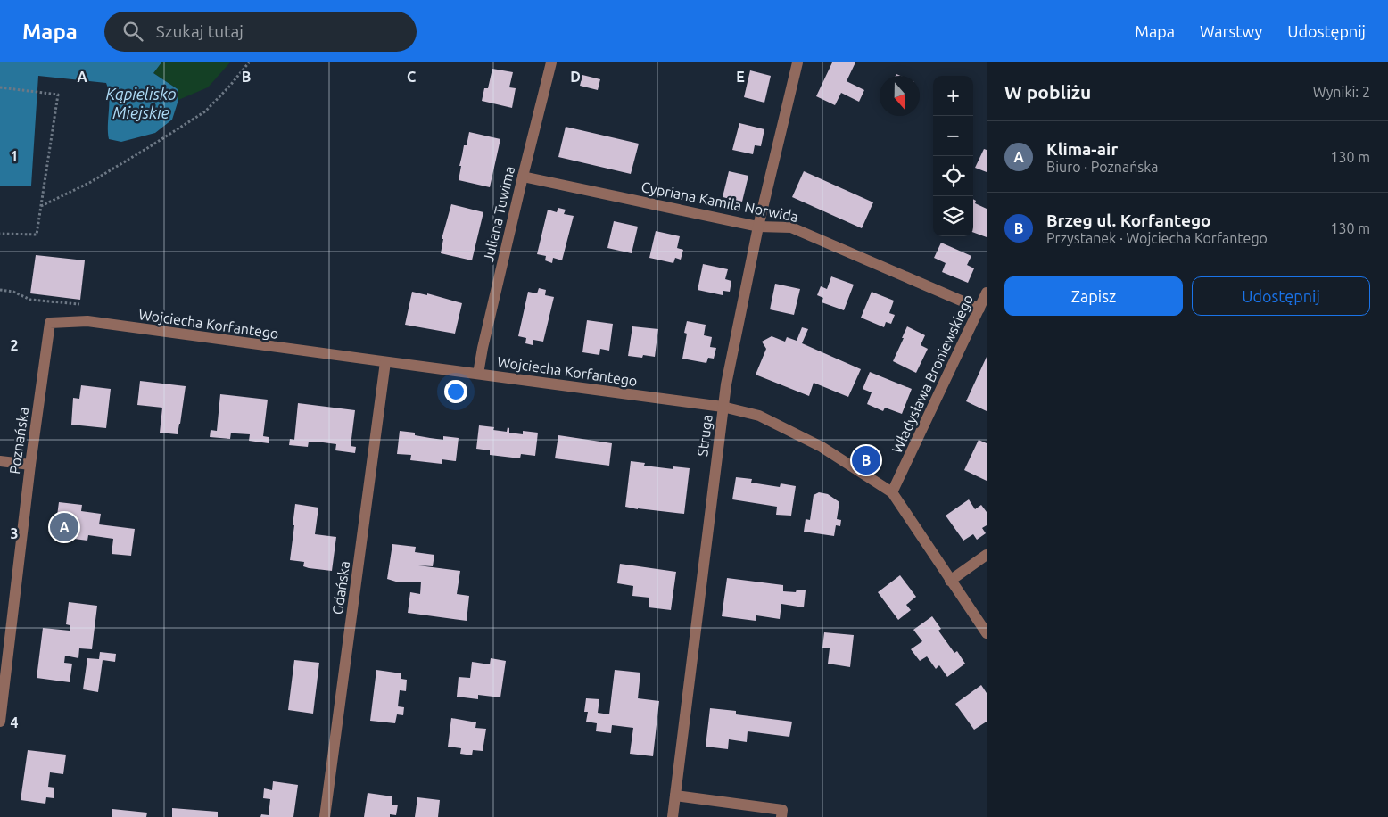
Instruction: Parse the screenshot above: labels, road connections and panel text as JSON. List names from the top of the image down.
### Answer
{
  "streets": {
    "street": [
      "Cypriana Kamila Norwida",
      "Juliana Tuwima",
      "Wojciecha Korfantego",
      "Władysława Broniewskiego",
      "Struga",
      "Poznańska",
      "Gdańska"
    ]
  },
  "crossings": [
    ["Cypriana Kamila Norwida", "Juliana Tuwima"],
    ["Cypriana Kamila Norwida", "Władysława Broniewskiego"],
    ["Cypriana Kamila Norwida", "Struga"],
    ["Juliana Tuwima", "Wojciecha Korfantego"],
    ["Wojciecha Korfantego", "Władysława Broniewskiego"],
    ["Wojciecha Korfantego", "Struga"],
    ["Wojciecha Korfantego", "Poznańska"],
    ["Wojciecha Korfantego", "Gdańska"]
  ],
  "water": ["Kąpielisko Miejskie"],
  "north": "bottom",
  "page": {
    "header": "Mapa",
    "search": "Szukaj tutaj",
    "nav": ["Mapa", "Warstwy", "Udostępnij"],
    "heading": ["W pobliżu", "Wyniki: 2"],
    "map_buttons": ["+", "−"],
    "list": [
      {
        "mark": "A",
        "name": "Klima-air",
        "note": "Biuro · Poznańska",
        "value": "130 m"
      },
      {
        "mark": "B",
        "name": "Brzeg ul. Korfantego",
        "note": "Przystanek · Wojciecha Korfantego",
        "value": "130 m"
      }
    ],
    "buttons": ["Zapisz", "Udostępnij"],
    "pins": ["B", "A"]
  },
  "grid": {
    "columns": [
      "A",
      "B",
      "C",
      "D",
      "E"
    ],
    "rows": [
      "1",
      "2",
      "3",
      "4"
    ]
  }
}
